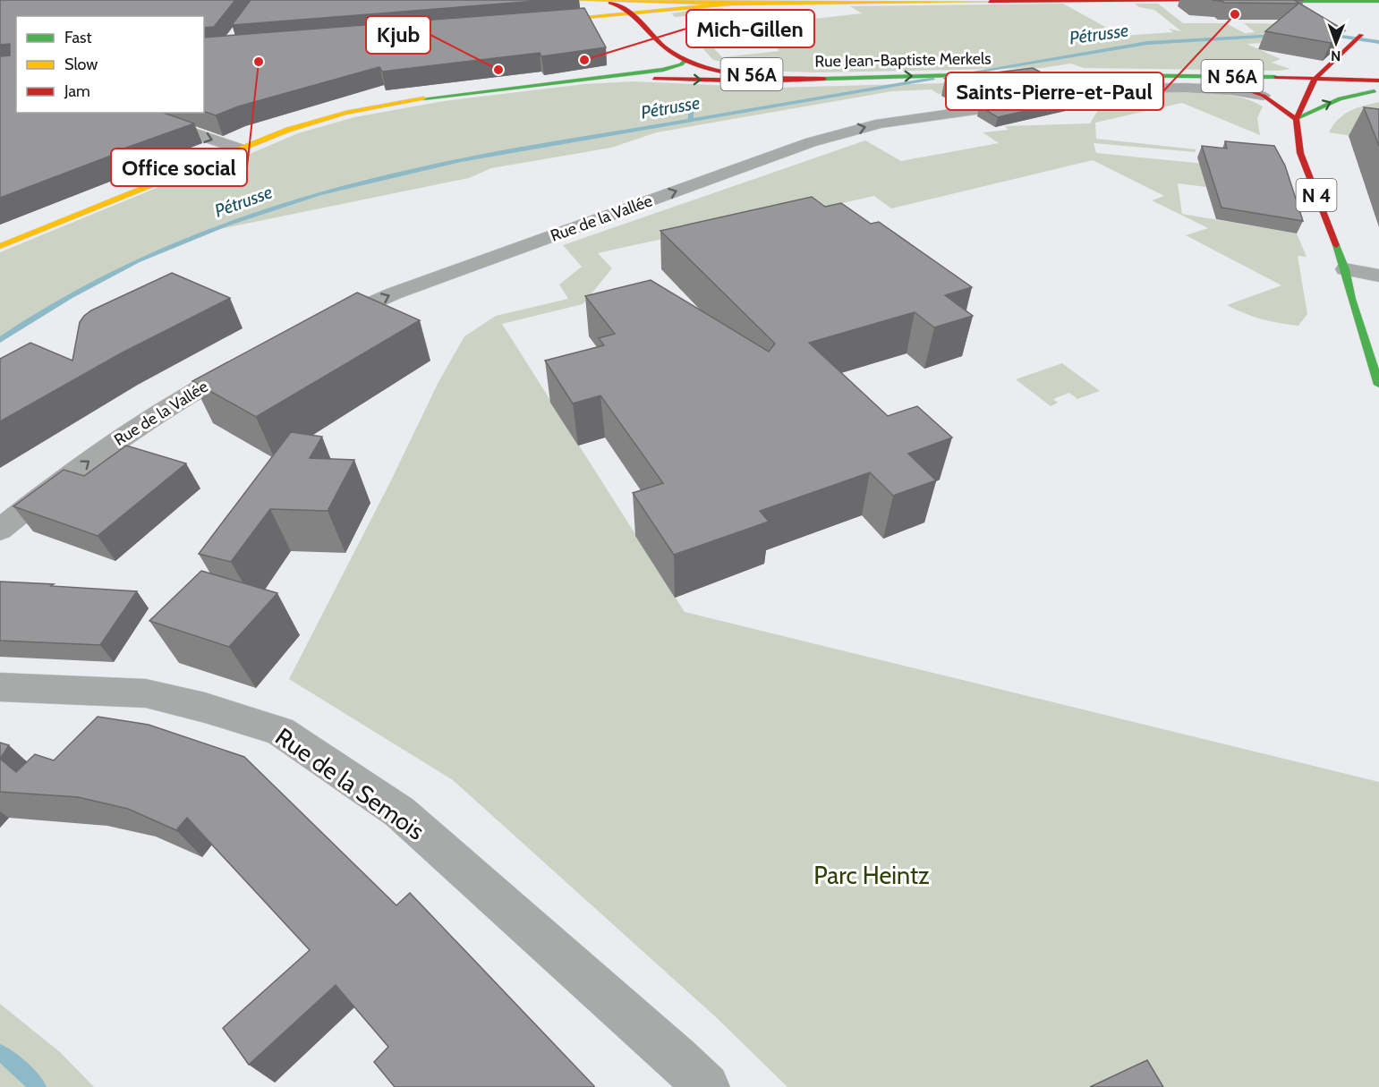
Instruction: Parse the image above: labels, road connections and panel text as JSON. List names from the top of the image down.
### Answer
{
  "streets": {
    "main road": ["Rue Jean-Baptiste Merkels", "N 56A", "N 4"],
    "street": ["Rue de la Vallée", "Rue de la Semois"]
  },
  "crossings": [
    ["Rue Jean-Baptiste Merkels", "N 56A"],
    ["N 56A", "N 4"],
    ["N 56A", "Rue de la Vallée"]
  ],
  "one_way": ["Rue de la Vallée"],
  "water": ["Pétrusse"],
  "parks": ["Parc Heintz"],
  "places": [
    "Saints-Pierre-et-Paul",
    "Mich-Gillen",
    "Office social",
    "Kjub"
  ],
  "legend": ["Fast", "Slow", "Jam"],
  "north": "bottom"
}
